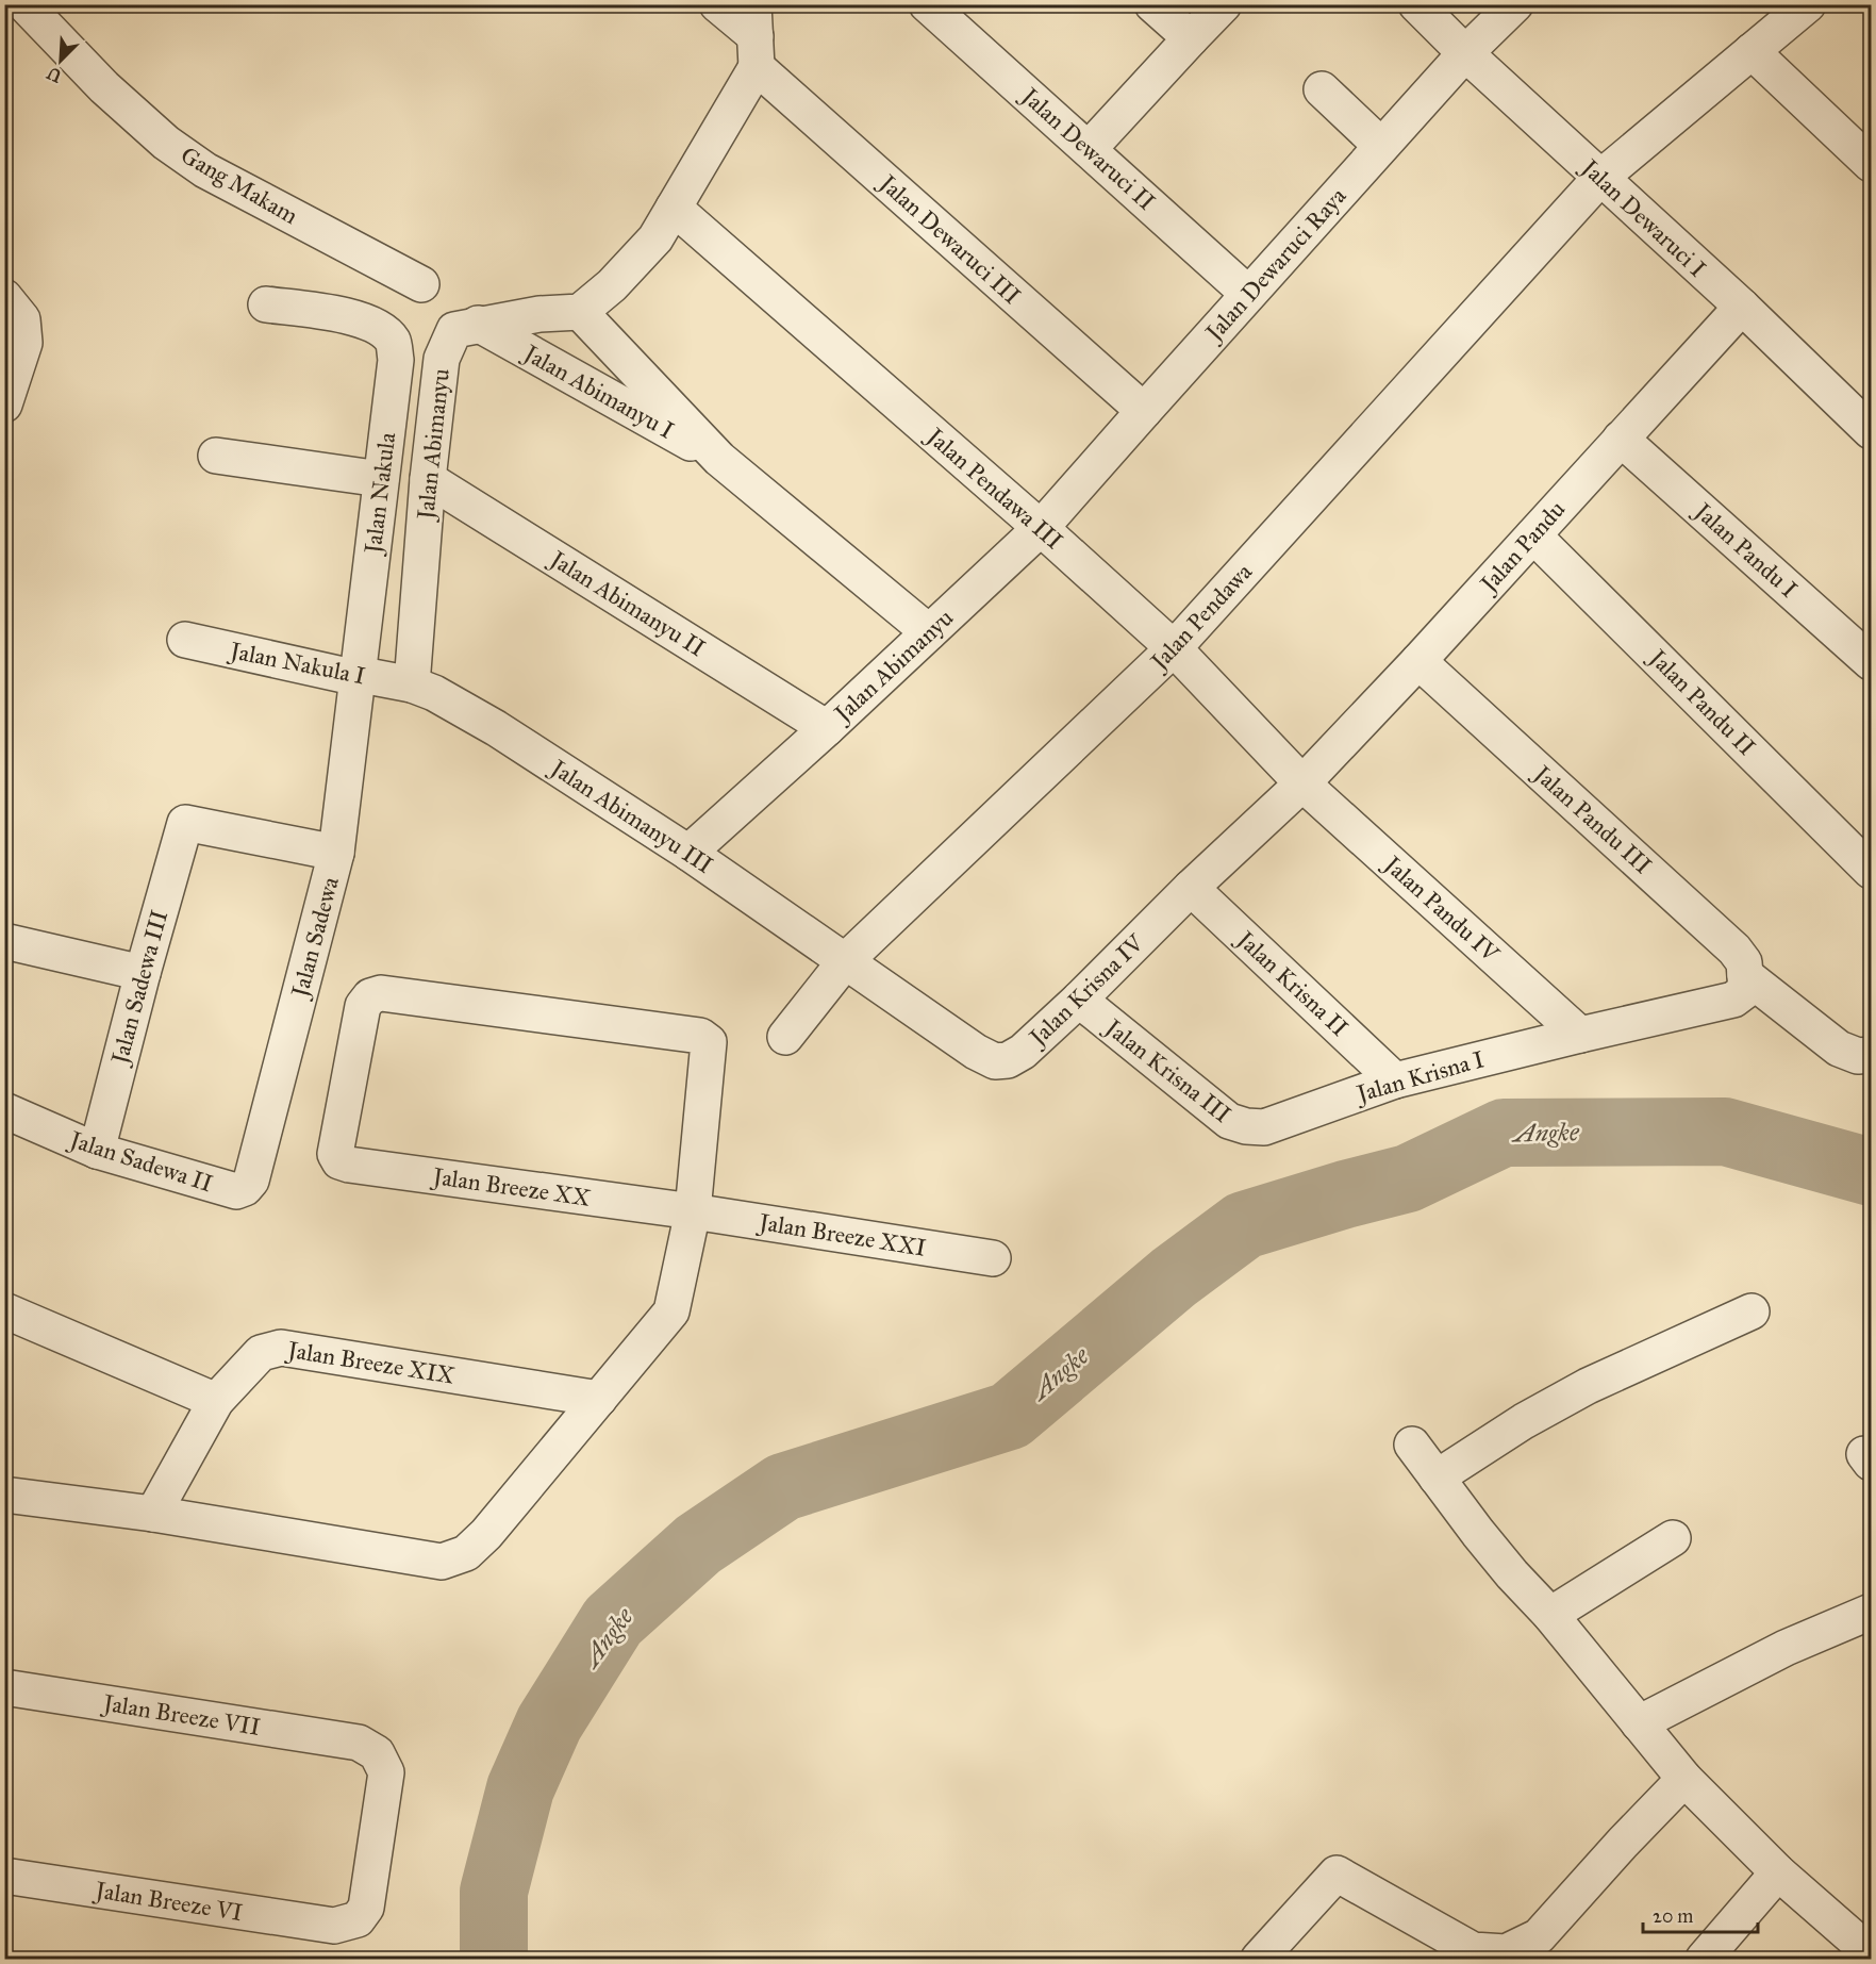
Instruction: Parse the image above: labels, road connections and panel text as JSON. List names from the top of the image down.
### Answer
{
  "streets": {
    "street": [
      "Jalan Dewaruci II",
      "Gang Makam",
      "Jalan Dewaruci I",
      "Jalan Dewaruci III",
      "Jalan Dewaruci Raya",
      "Jalan Abimanyu I",
      "Jalan Abimanyu",
      "Jalan Pendawa III",
      "Jalan Nakula",
      "Jalan Pandu",
      "Jalan Pandu I",
      "Jalan Abimanyu II",
      "Jalan Pendawa",
      "Jalan Nakula I",
      "Jalan Pandu II",
      "Jalan Abimanyu III",
      "Jalan Pandu III",
      "Jalan Pandu IV",
      "Jalan Sadewa",
      "Jalan Krisna II",
      "Jalan Sadewa III",
      "Jalan Krisna IV",
      "Jalan Krisna III",
      "Jalan Krisna I",
      "Jalan Sadewa II",
      "Jalan Breeze XX",
      "Jalan Breeze XXI",
      "Jalan Breeze XIX",
      "Jalan Breeze VII",
      "Jalan Breeze VI"
    ]
  },
  "crossings": [
    ["Jalan Dewaruci II", "Jalan Dewaruci Raya"],
    ["Jalan Dewaruci I", "Jalan Dewaruci Raya"],
    ["Jalan Dewaruci I", "Jalan Pandu"],
    ["Jalan Dewaruci I", "Jalan Pendawa"],
    ["Jalan Dewaruci III", "Jalan Dewaruci Raya"],
    ["Jalan Dewaruci Raya", "Jalan Abimanyu"],
    ["Jalan Dewaruci Raya", "Jalan Pendawa III"],
    ["Jalan Abimanyu I", "Jalan Abimanyu"],
    ["Jalan Abimanyu", "Jalan Pendawa III"],
    ["Jalan Abimanyu", "Jalan Abimanyu II"],
    ["Jalan Abimanyu", "Jalan Nakula I"],
    ["Jalan Abimanyu", "Jalan Abimanyu III"],
    ["Jalan Pendawa III", "Jalan Pandu"],
    ["Jalan Pendawa III", "Jalan Pendawa"],
    ["Jalan Pendawa III", "Jalan Pandu IV"],
    ["Jalan Pendawa III", "Jalan Krisna IV"],
    ["Jalan Nakula", "Jalan Nakula I"],
    ["Jalan Nakula", "Jalan Sadewa"],
    ["Jalan Pandu", "Jalan Pandu I"],
    ["Jalan Pandu", "Jalan Pandu II"],
    ["Jalan Pandu", "Jalan Pandu III"],
    ["Jalan Pandu", "Jalan Pandu IV"],
    ["Jalan Pandu", "Jalan Krisna IV"],
    ["Jalan Pendawa", "Jalan Abimanyu III"],
    ["Jalan Pendawa", "Jalan Krisna IV"],
    ["Jalan Nakula I", "Jalan Abimanyu III"],
    ["Jalan Nakula I", "Jalan Sadewa"],
    ["Jalan Abimanyu III", "Jalan Krisna IV"],
    ["Jalan Pandu IV", "Jalan Krisna IV"],
    ["Jalan Pandu IV", "Jalan Krisna I"],
    ["Jalan Sadewa", "Jalan Sadewa III"],
    ["Jalan Sadewa", "Jalan Sadewa II"],
    ["Jalan Krisna II", "Jalan Krisna IV"],
    ["Jalan Krisna II", "Jalan Krisna I"],
    ["Jalan Sadewa III", "Jalan Sadewa II"],
    ["Jalan Krisna IV", "Jalan Krisna III"],
    ["Jalan Krisna III", "Jalan Krisna I"],
    ["Jalan Breeze XX", "Jalan Breeze XXI"],
    ["Jalan Breeze VII", "Jalan Breeze VI"]
  ],
  "water": ["Angke"],
  "scale_bar": "20 m",
  "north": "bottom left"
}
